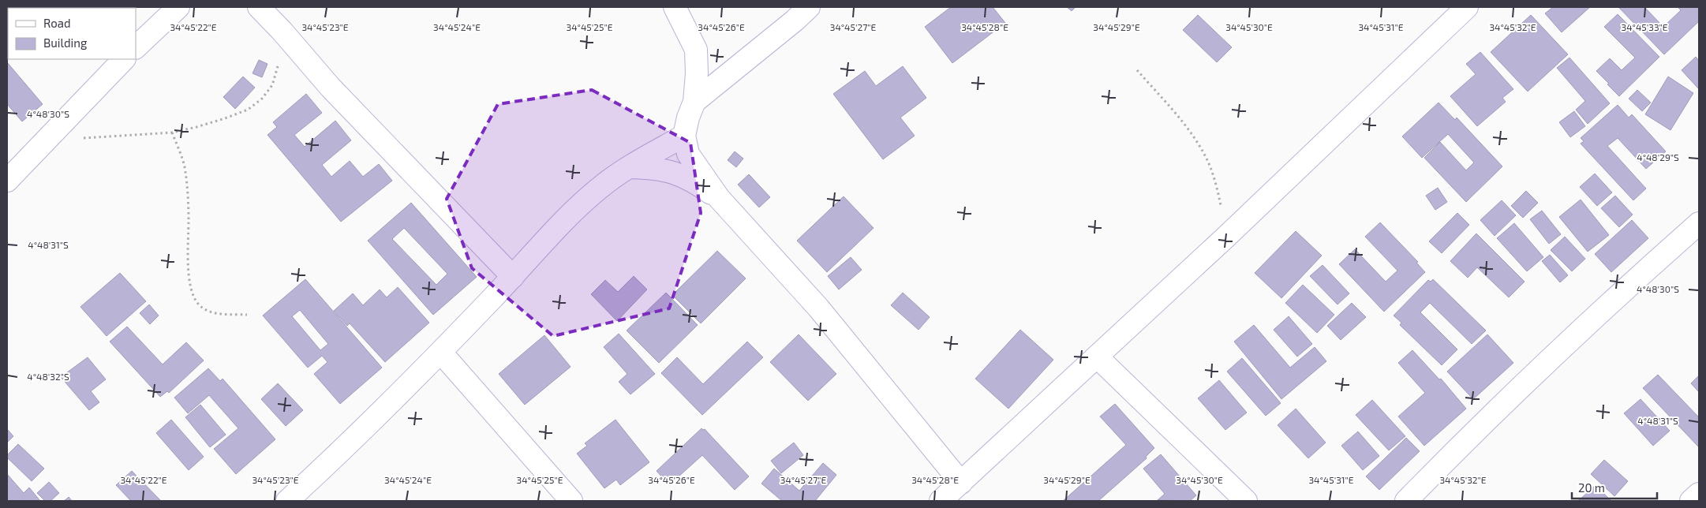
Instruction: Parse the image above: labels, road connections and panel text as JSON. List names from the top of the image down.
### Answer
{
  "legend": ["Road", "Building"],
  "scale_bar": "20 m",
  "coordinates": [
    "34°45'22\"E",
    "34°45'23\"E",
    "34°45'24\"E",
    "34°45'25\"E",
    "34°45'26\"E",
    "34°45'27\"E",
    "34°45'28\"E",
    "34°45'29\"E",
    "34°45'30\"E",
    "34°45'31\"E",
    "34°45'32\"E",
    "34°45'33\"E",
    "4°48'30\"S",
    "4°48'29\"S",
    "4°48'31\"S",
    "4°48'32\"S"
  ]
}
